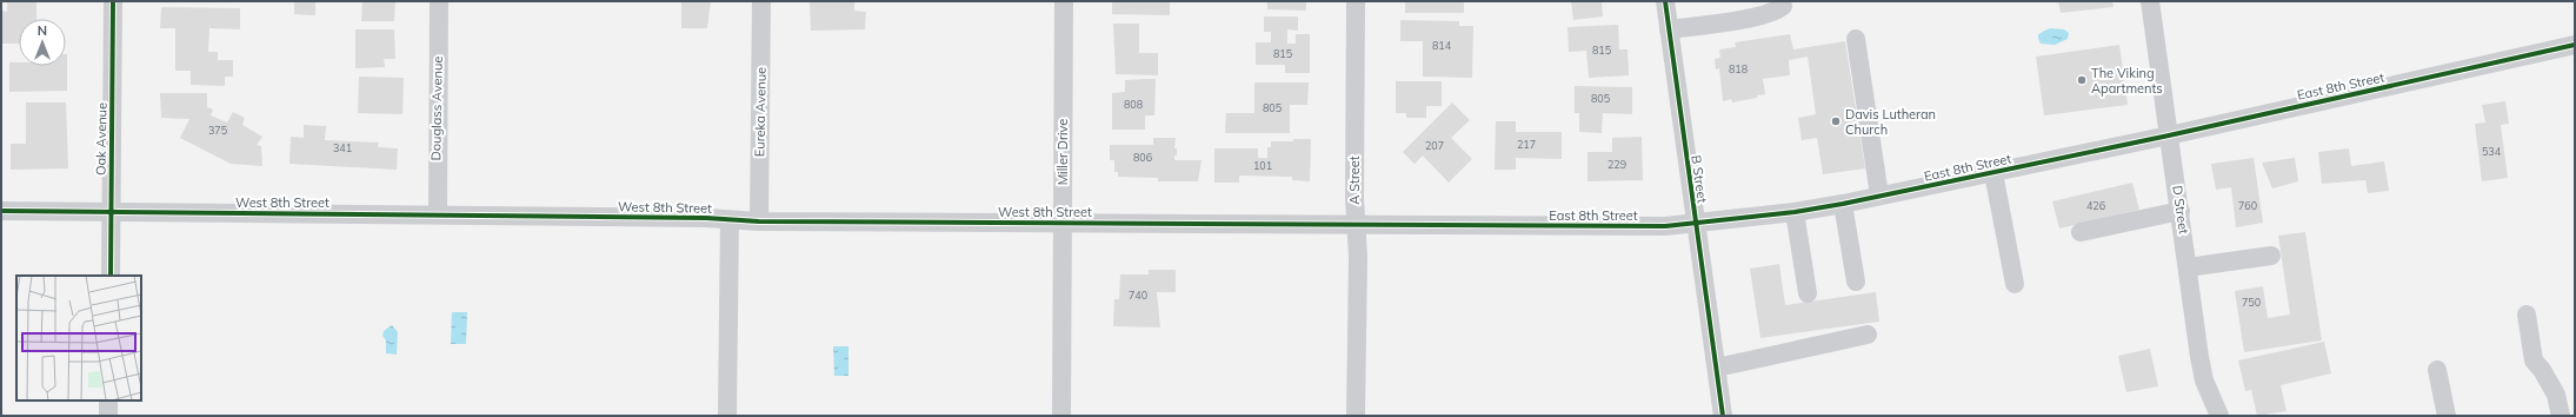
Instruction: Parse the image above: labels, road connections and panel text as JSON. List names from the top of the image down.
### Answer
{
  "streets": {
    "street": [
      "East 8th Street",
      "Douglass Avenue",
      "Eureka Avenue",
      "Oak Avenue",
      "Miller Drive",
      "B Street",
      "A Street",
      "West 8th Street",
      "D Street"
    ]
  },
  "crossings": [
    ["East 8th Street", "B Street"],
    ["East 8th Street", "A Street"],
    ["East 8th Street", "West 8th Street"],
    ["East 8th Street", "D Street"],
    ["Douglass Avenue", "West 8th Street"],
    ["Eureka Avenue", "West 8th Street"],
    ["Oak Avenue", "West 8th Street"],
    ["Miller Drive", "West 8th Street"],
    ["A Street", "West 8th Street"]
  ],
  "places": ["The Viking Apartments", "Davis Lutheran Church"],
  "house_numbers": [
    "814",
    "815",
    "815",
    "818",
    "805",
    "808",
    "805",
    "375",
    "217",
    "207",
    "341",
    "534",
    "806",
    "229",
    "101",
    "426",
    "760",
    "740",
    "750"
  ],
  "north": "top"
}
